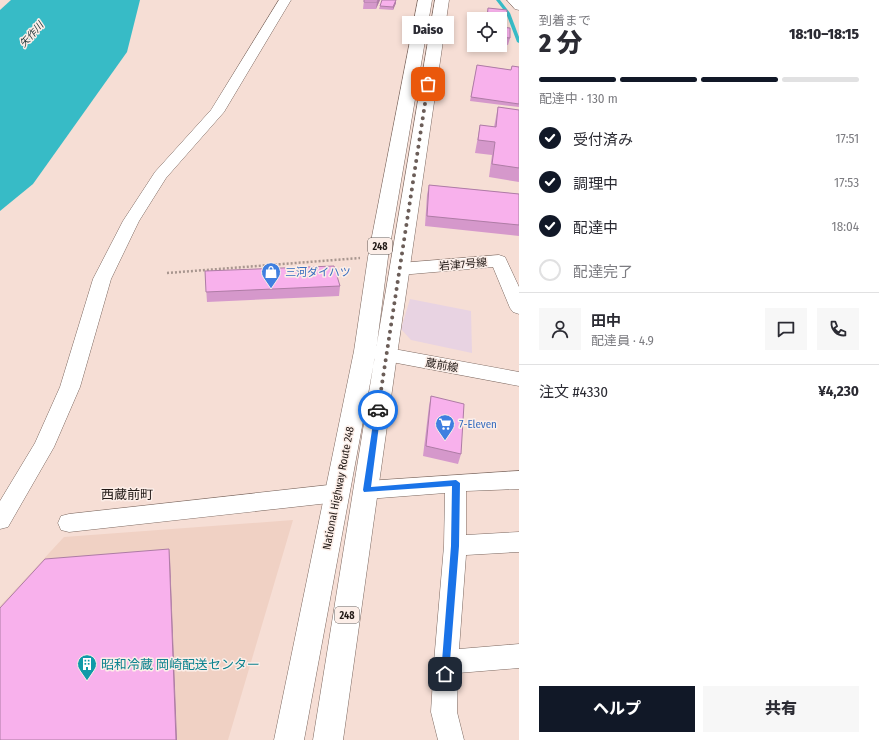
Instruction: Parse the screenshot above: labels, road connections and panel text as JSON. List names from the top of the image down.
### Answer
{
  "streets": {
    "highway": ["248", "National Highway Route 248"],
    "street": ["岩津7号線", "蔵前線"]
  },
  "crossings": [
    ["248", "岩津7号線"],
    ["248", "蔵前線"],
    ["蔵前線", "National Highway Route 248"]
  ],
  "districts": ["西蔵前町"],
  "water": ["矢作川"],
  "places": {
    "other": ["Daiso"],
    "shop": ["三河ダイハツ"],
    "supermarket": ["7-Eleven"],
    "building": ["昭和冷蔵 岡崎配送センター"]
  },
  "page": {
    "heading": ["2 分", "到着まで", "18:10–18:15"],
    "panel": [
      "田中",
      "配達員 · 4.9",
      "注文 #4330",
      "¥4,230"
    ],
    "bubble": "Daiso",
    "bar": "配達中 · 130 m",
    "list": [
      ["受付済み", "17:51"],
      ["調理中", "17:53"],
      ["配達中", "18:04"],
      "配達完了"
    ],
    "buttons": ["ヘルプ", "共有"]
  }
}
